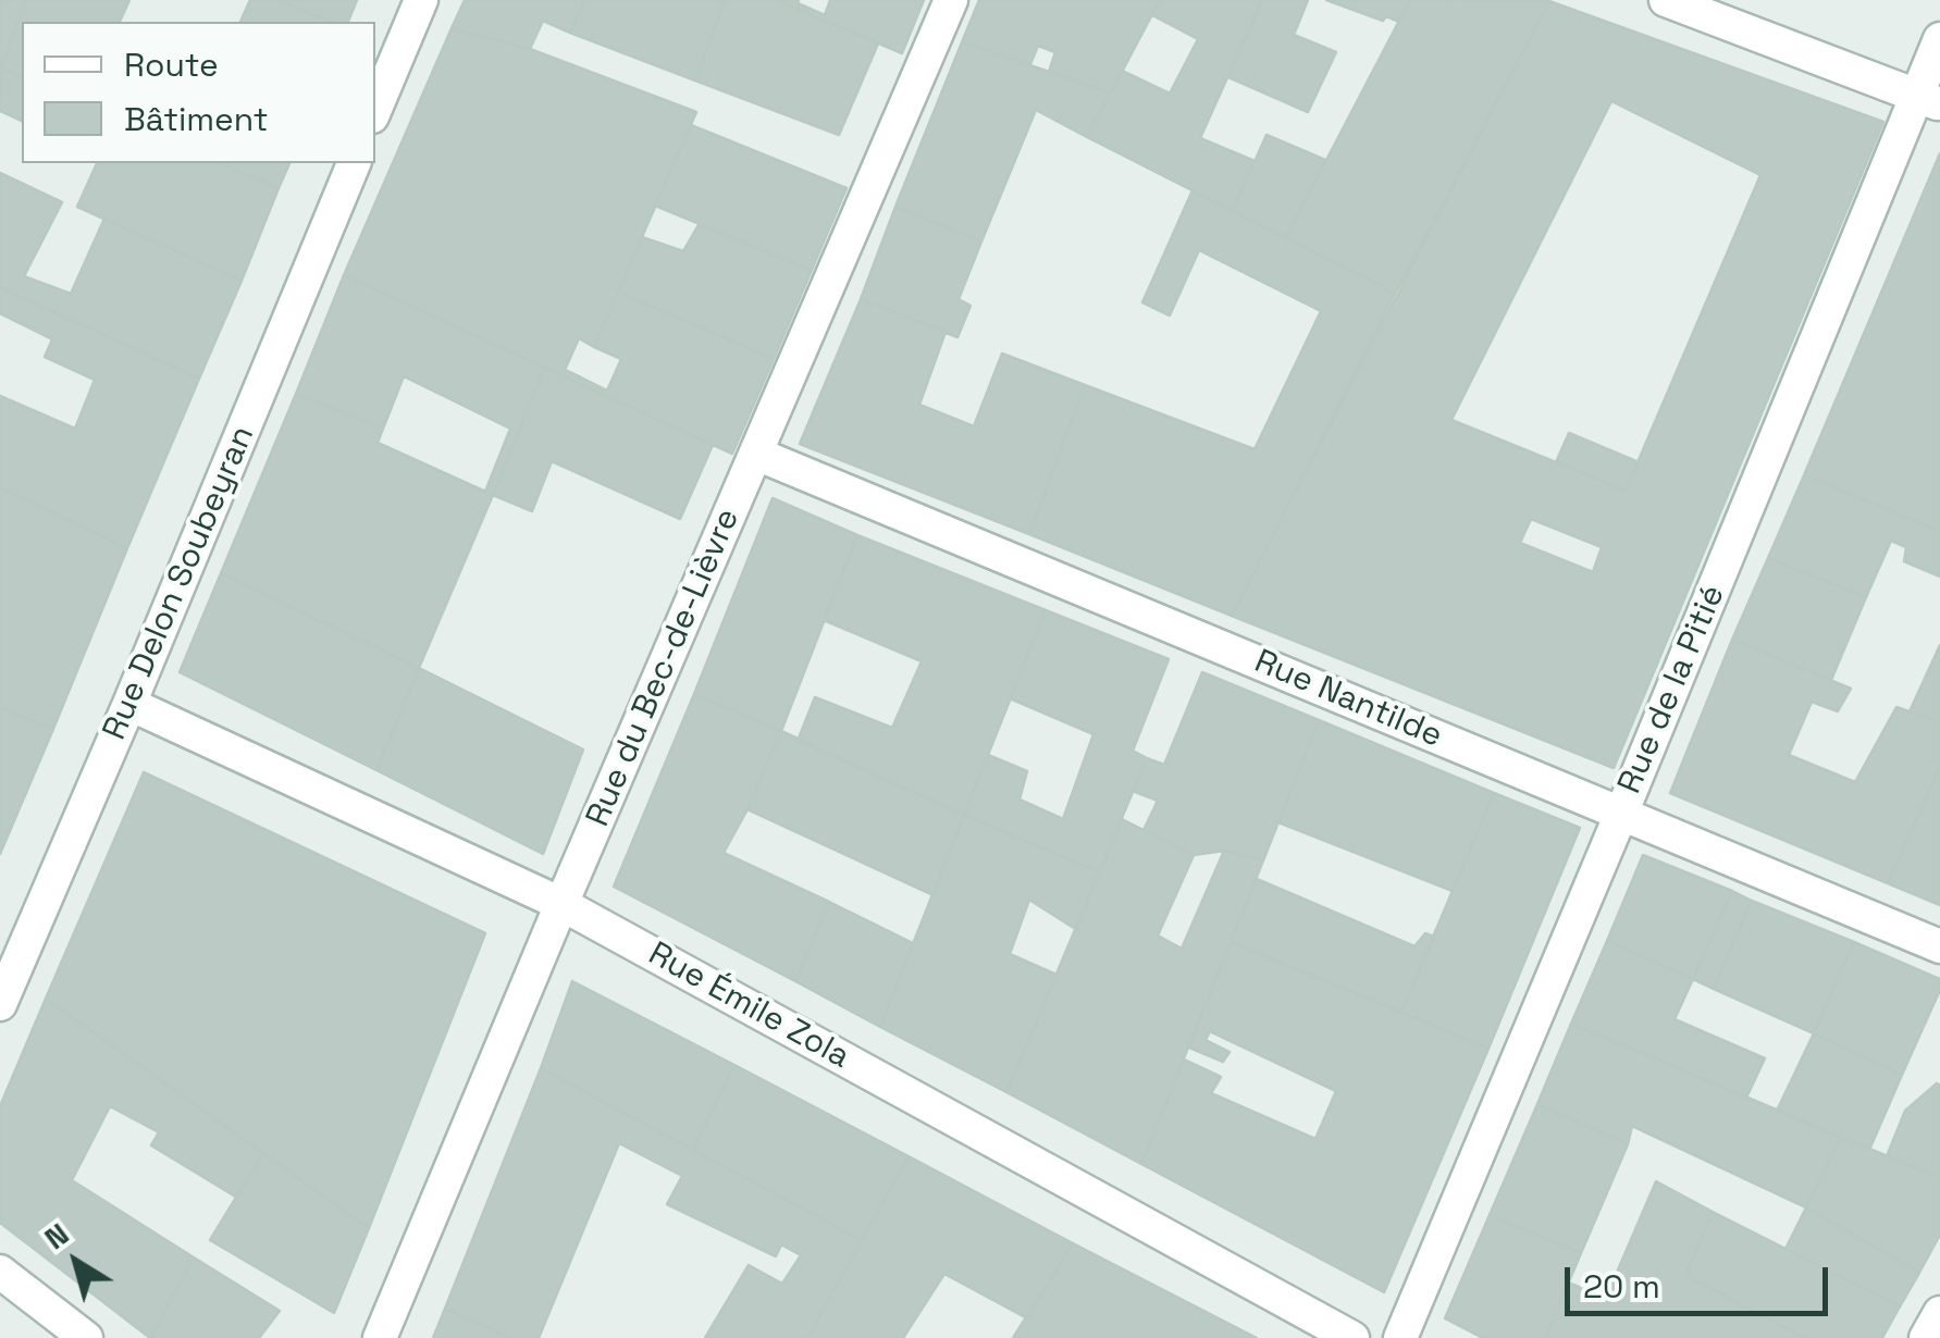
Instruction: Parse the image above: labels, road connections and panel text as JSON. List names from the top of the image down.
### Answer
{
  "streets": {
    "street": [
      "Rue Delon Soubeyran",
      "Rue du Bec-de-Lièvre",
      "Rue de la Pitié",
      "Rue Nantilde",
      "Rue Émile Zola"
    ]
  },
  "crossings": [
    ["Rue Delon Soubeyran", "Rue Émile Zola"],
    ["Rue du Bec-de-Lièvre", "Rue Nantilde"],
    ["Rue du Bec-de-Lièvre", "Rue Émile Zola"],
    ["Rue de la Pitié", "Rue Nantilde"]
  ],
  "legend": ["Route", "Bâtiment"],
  "scale_bar": "20 m",
  "north": "top left"
}
